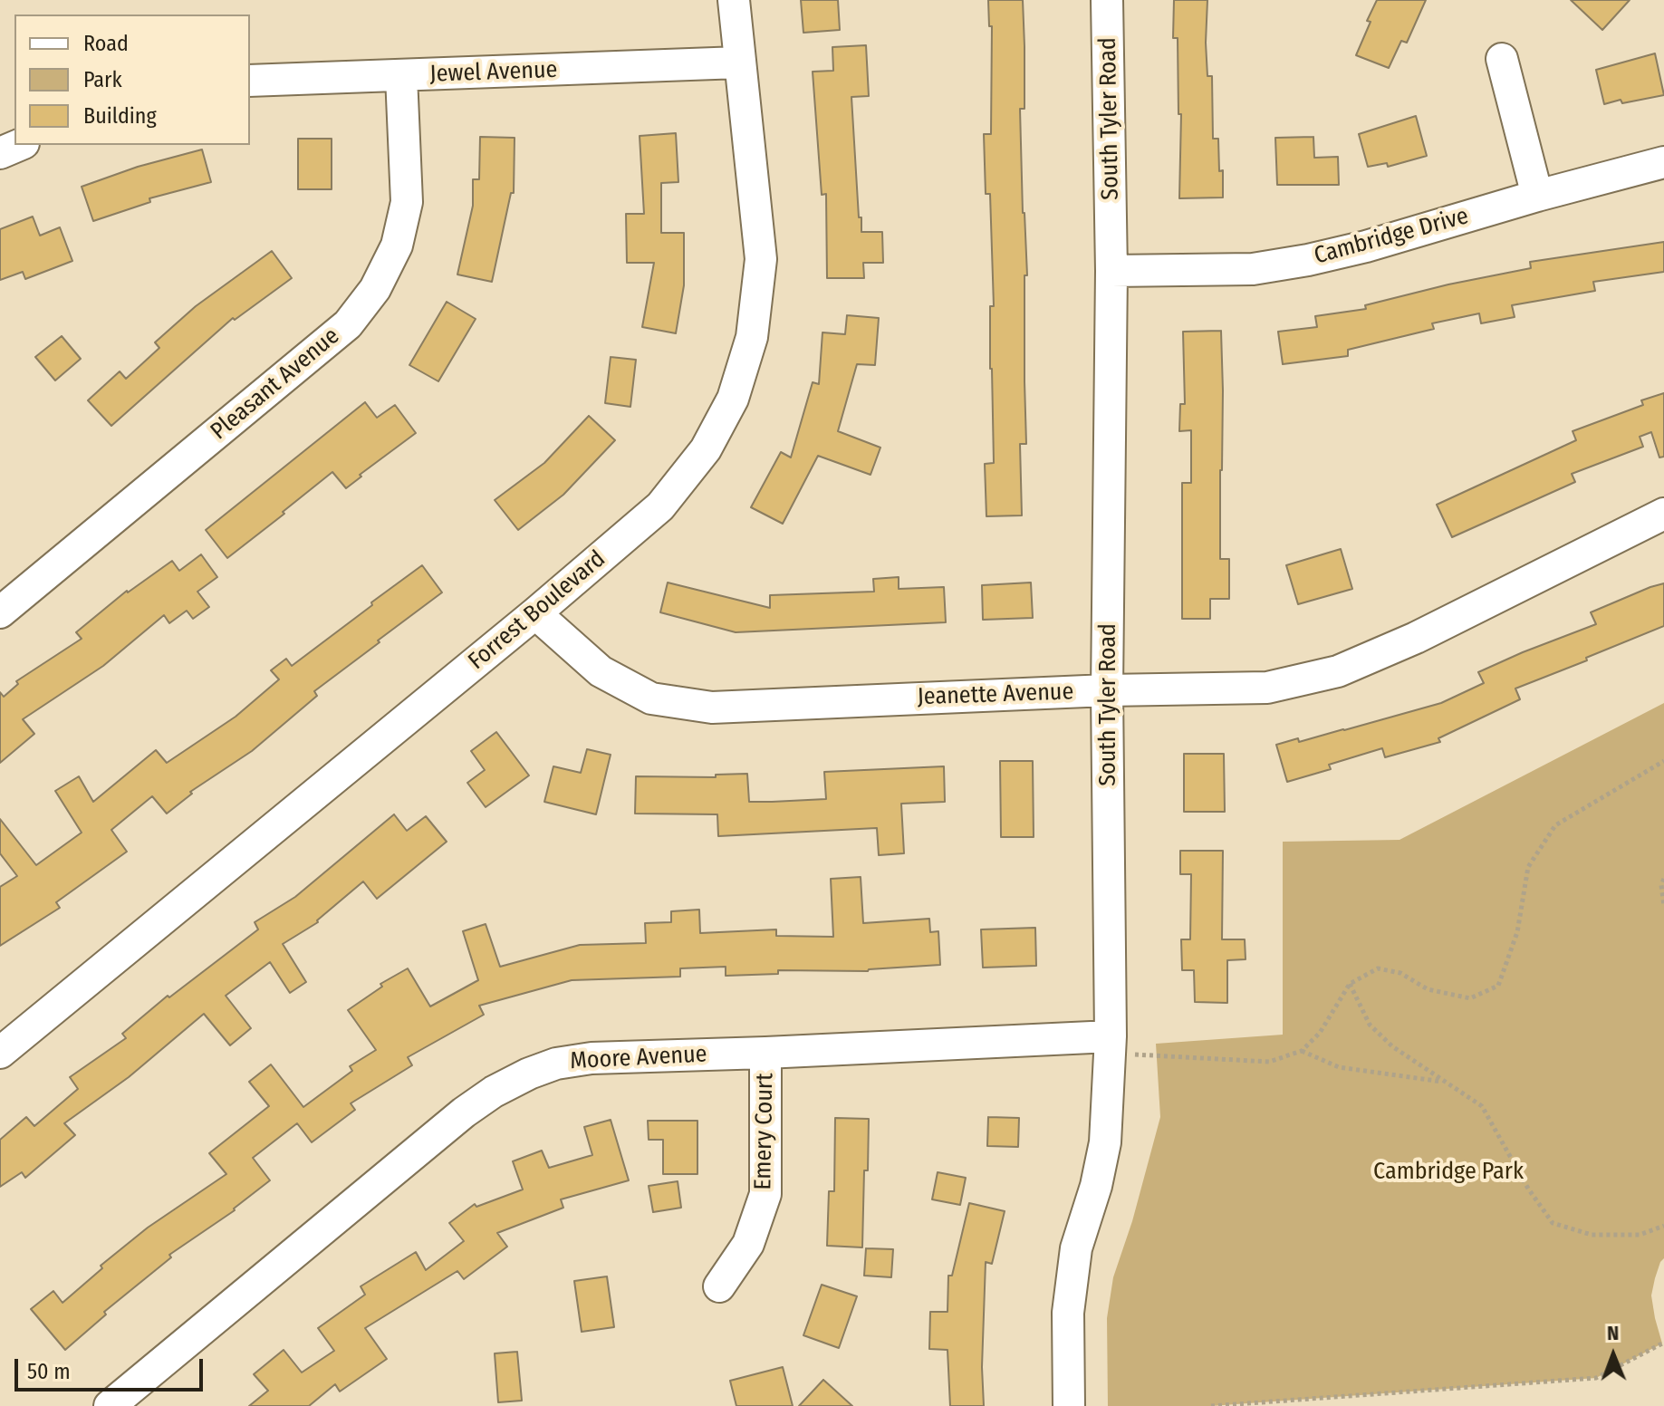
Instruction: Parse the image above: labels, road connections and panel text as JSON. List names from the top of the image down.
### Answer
{
  "streets": {
    "street": [
      "Jewel Avenue",
      "South Tyler Road",
      "Cambridge Drive",
      "Pleasant Avenue",
      "Forrest Boulevard",
      "Jeanette Avenue",
      "Moore Avenue",
      "Emery Court"
    ]
  },
  "crossings": [
    ["Jewel Avenue", "Pleasant Avenue"],
    ["Jewel Avenue", "Forrest Boulevard"],
    ["South Tyler Road", "Cambridge Drive"],
    ["South Tyler Road", "Jeanette Avenue"],
    ["South Tyler Road", "Moore Avenue"],
    ["Forrest Boulevard", "Jeanette Avenue"],
    ["Moore Avenue", "Emery Court"]
  ],
  "parks": ["Cambridge Park"],
  "legend": ["Road", "Park", "Building"],
  "scale_bar": "50 m",
  "north": "top"
}
